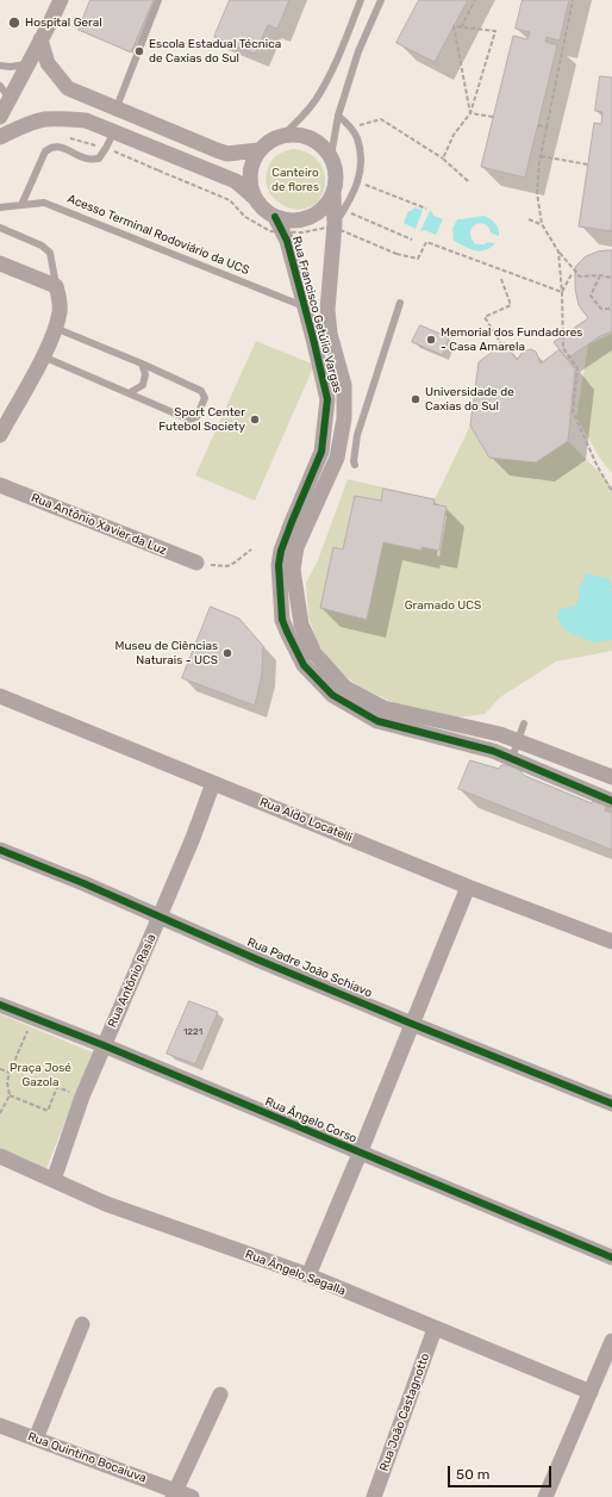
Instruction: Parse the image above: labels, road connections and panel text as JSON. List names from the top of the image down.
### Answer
{
  "streets": {
    "street": [
      "Rua Francisco Getúlio Vargas",
      "Rua Antônio Xavier da Luz",
      "Rua Aldo Locatelli",
      "Rua Padre João Schiavo",
      "Rua Antônio Rasia",
      "Rua Ângelo Corso",
      "Rua Ângelo Segalla",
      "Rua João Castagnotto",
      "Rua Quintino Bocaiuva"
    ],
    "lane": ["Acesso Terminal Rodoviário da UCS"]
  },
  "crossings": [
    ["Acesso Terminal Rodoviário da UCS", "Rua Francisco Getúlio Vargas"],
    ["Rua Aldo Locatelli", "Rua Antônio Rasia"],
    ["Rua Padre João Schiavo", "Rua Antônio Rasia"],
    ["Rua Antônio Rasia", "Rua Ângelo Corso"],
    ["Rua Antônio Rasia", "Rua Ângelo Segalla"],
    ["Rua Ângelo Segalla", "Rua João Castagnotto"]
  ],
  "parks": ["Canteiro de flores", "Gramado UCS", "Praça José Gazola"],
  "places": [
    "Hospital Geral",
    "Escola Estadual Técnica de Caxias do Sul",
    "Memorial dos Fundadores - Casa Amarela",
    "Universidade de Caxias do Sul",
    "Sport Center Futebol Society",
    "Museu de Ciências Naturais - UCS"
  ],
  "house_numbers": ["1221"],
  "scale_bar": "50 m"
}
